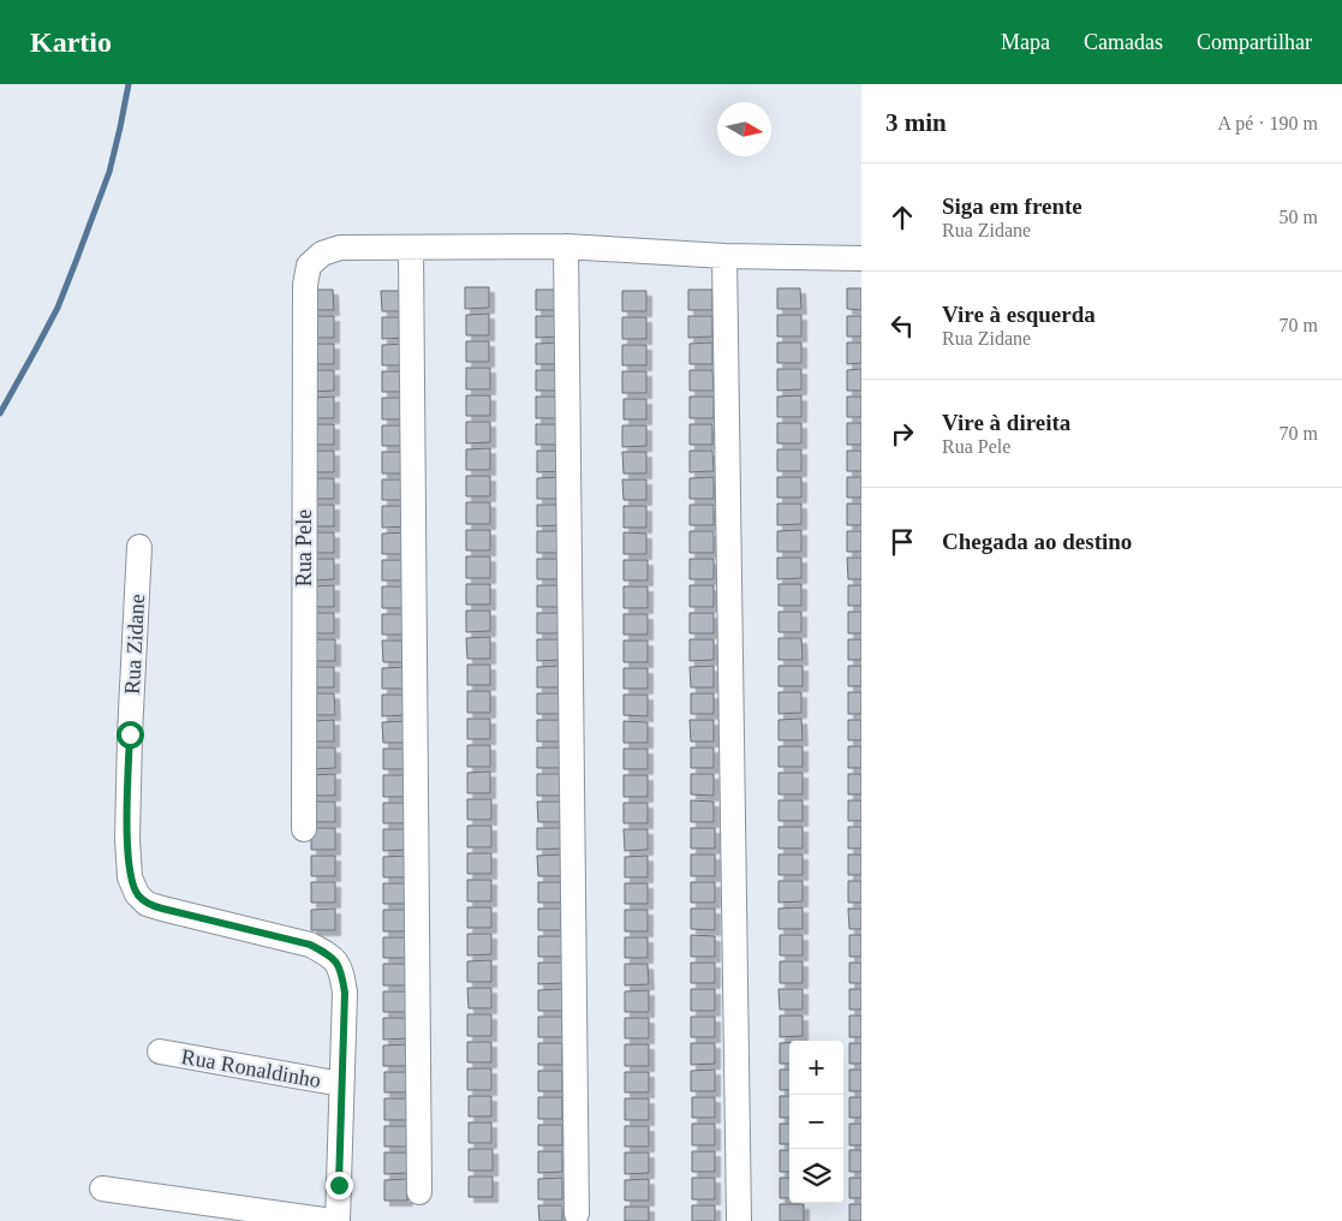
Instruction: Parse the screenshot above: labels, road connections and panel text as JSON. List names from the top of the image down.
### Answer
{
  "streets": {
    "street": ["Rua Pele", "Rua Zidane", "Rua Ronaldinho"]
  },
  "crossings": [
    ["Rua Zidane", "Rua Ronaldinho"]
  ],
  "north": "right",
  "page": {
    "header": "Kartio",
    "nav": ["Mapa", "Camadas", "Compartilhar"],
    "heading": ["3 min", "A pé · 190 m"],
    "list": [
      ["Siga em frente", "Rua Zidane", "50 m"],
      ["Vire à esquerda", "Rua Zidane", "70 m"],
      ["Vire à direita", "Rua Pele", "70 m"],
      "Chegada ao destino"
    ],
    "map_buttons": ["+", "−"]
  }
}
